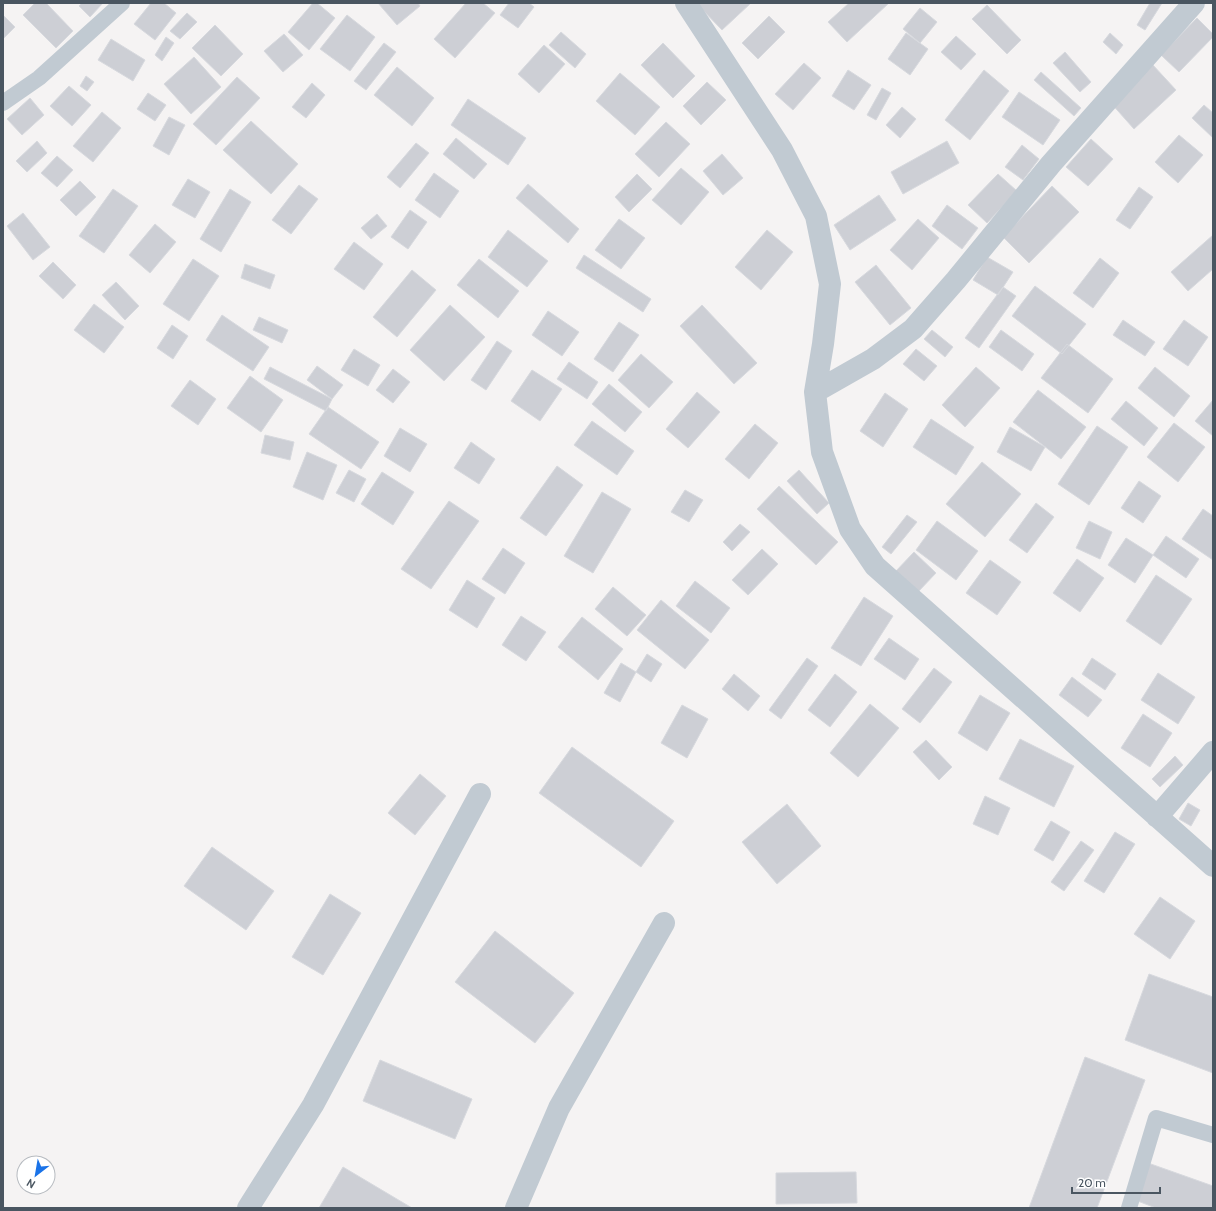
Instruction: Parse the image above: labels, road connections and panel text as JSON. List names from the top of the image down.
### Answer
{
  "scale_bar": "20 m",
  "north": "bottom left"
}
